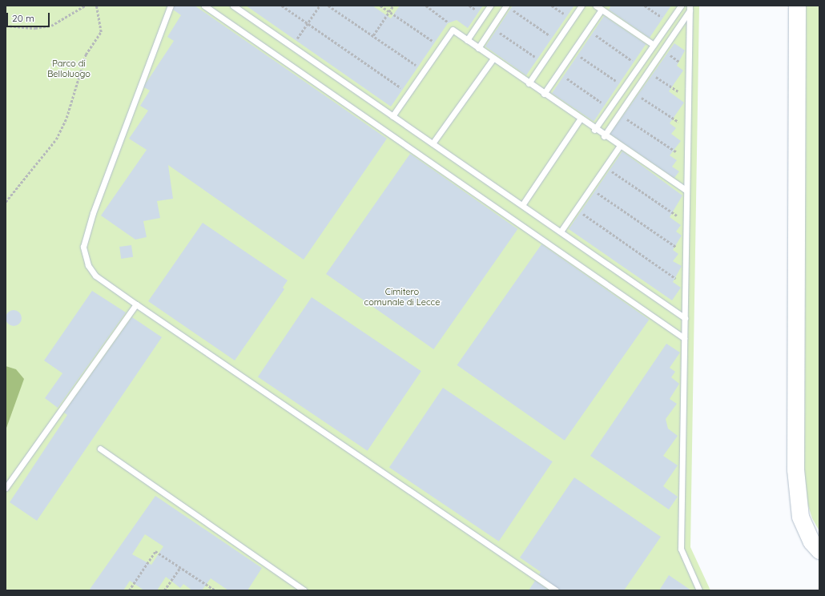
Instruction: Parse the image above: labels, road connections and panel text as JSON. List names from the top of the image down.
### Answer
{
  "parks": ["Parco di Belloluogo", "Cimitero comunale di Lecce"],
  "scale_bar": "20 m"
}
